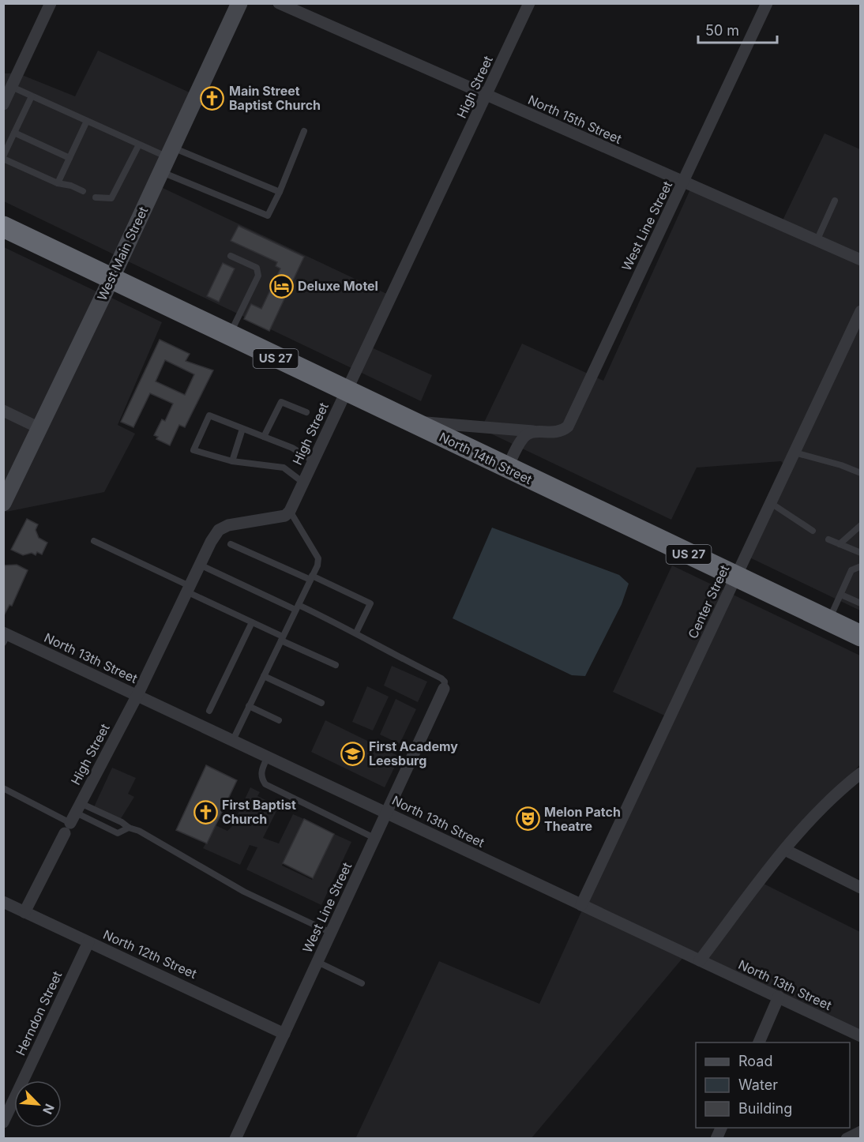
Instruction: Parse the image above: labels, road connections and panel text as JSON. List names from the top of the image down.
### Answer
{
  "streets": {
    "highway": ["US 27", "North 14th Street"],
    "main road": ["West Main Street"],
    "street": [
      "High Street",
      "North 15th Street",
      "West Line Street",
      "Center Street",
      "North 13th Street",
      "North 12th Street",
      "Herndon Street"
    ]
  },
  "crossings": [
    ["High Street", "North 15th Street"],
    ["High Street", "North 14th Street"],
    ["High Street", "North 13th Street"],
    ["High Street", "North 12th Street"],
    ["North 15th Street", "West Line Street"],
    ["West Line Street", "North 14th Street"],
    ["West Line Street", "North 13th Street"],
    ["West Line Street", "North 12th Street"],
    ["West Main Street", "US 27"],
    ["West Main Street", "North 14th Street"],
    ["US 27", "North 14th Street"],
    ["North 14th Street", "Center Street"],
    ["Center Street", "North 13th Street"],
    ["North 12th Street", "Herndon Street"]
  ],
  "places": {
    "church": ["Main Street Baptist Church", "First Baptist Church"],
    "hotel": ["Deluxe Motel"],
    "school or university": ["First Academy Leesburg"],
    "theatre": ["Melon Patch Theatre"]
  },
  "legend": ["Road", "Water", "Building"],
  "scale_bar": "50 m",
  "north": "bottom right"
}
